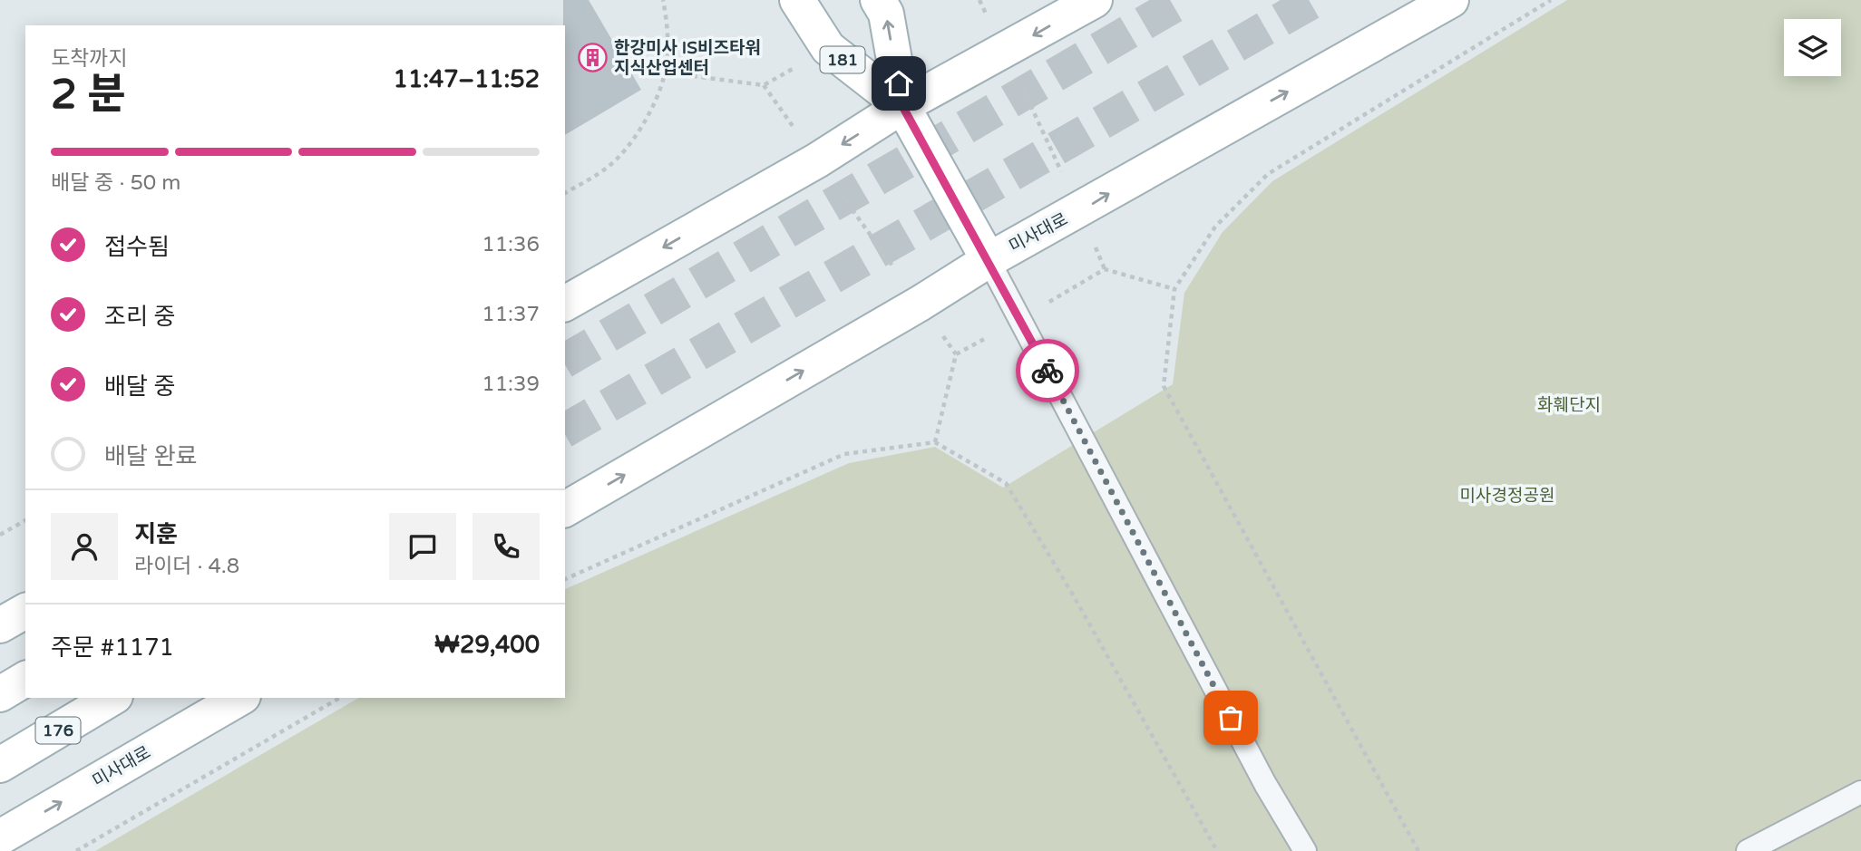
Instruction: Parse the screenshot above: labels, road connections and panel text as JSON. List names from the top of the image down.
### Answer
{
  "streets": {
    "main road": ["181", "미사대로", "176"]
  },
  "crossings": [
    ["181", "미사대로"]
  ],
  "parks": ["화훼단지", "미사경정공원"],
  "places": {
    "building": ["한강미사 IS비즈타워 지식산업센터"]
  },
  "page": {
    "heading": ["2 분", "도착까지", "11:47–11:52"],
    "panel": [
      "지훈",
      "라이더 · 4.8",
      "주문 #1171",
      "₩29,400"
    ],
    "bar": "배달 중 · 50 m",
    "list": [
      ["접수됨", "11:36"],
      ["조리 중", "11:37"],
      ["배달 중", "11:39"],
      "배달 완료"
    ]
  }
}
